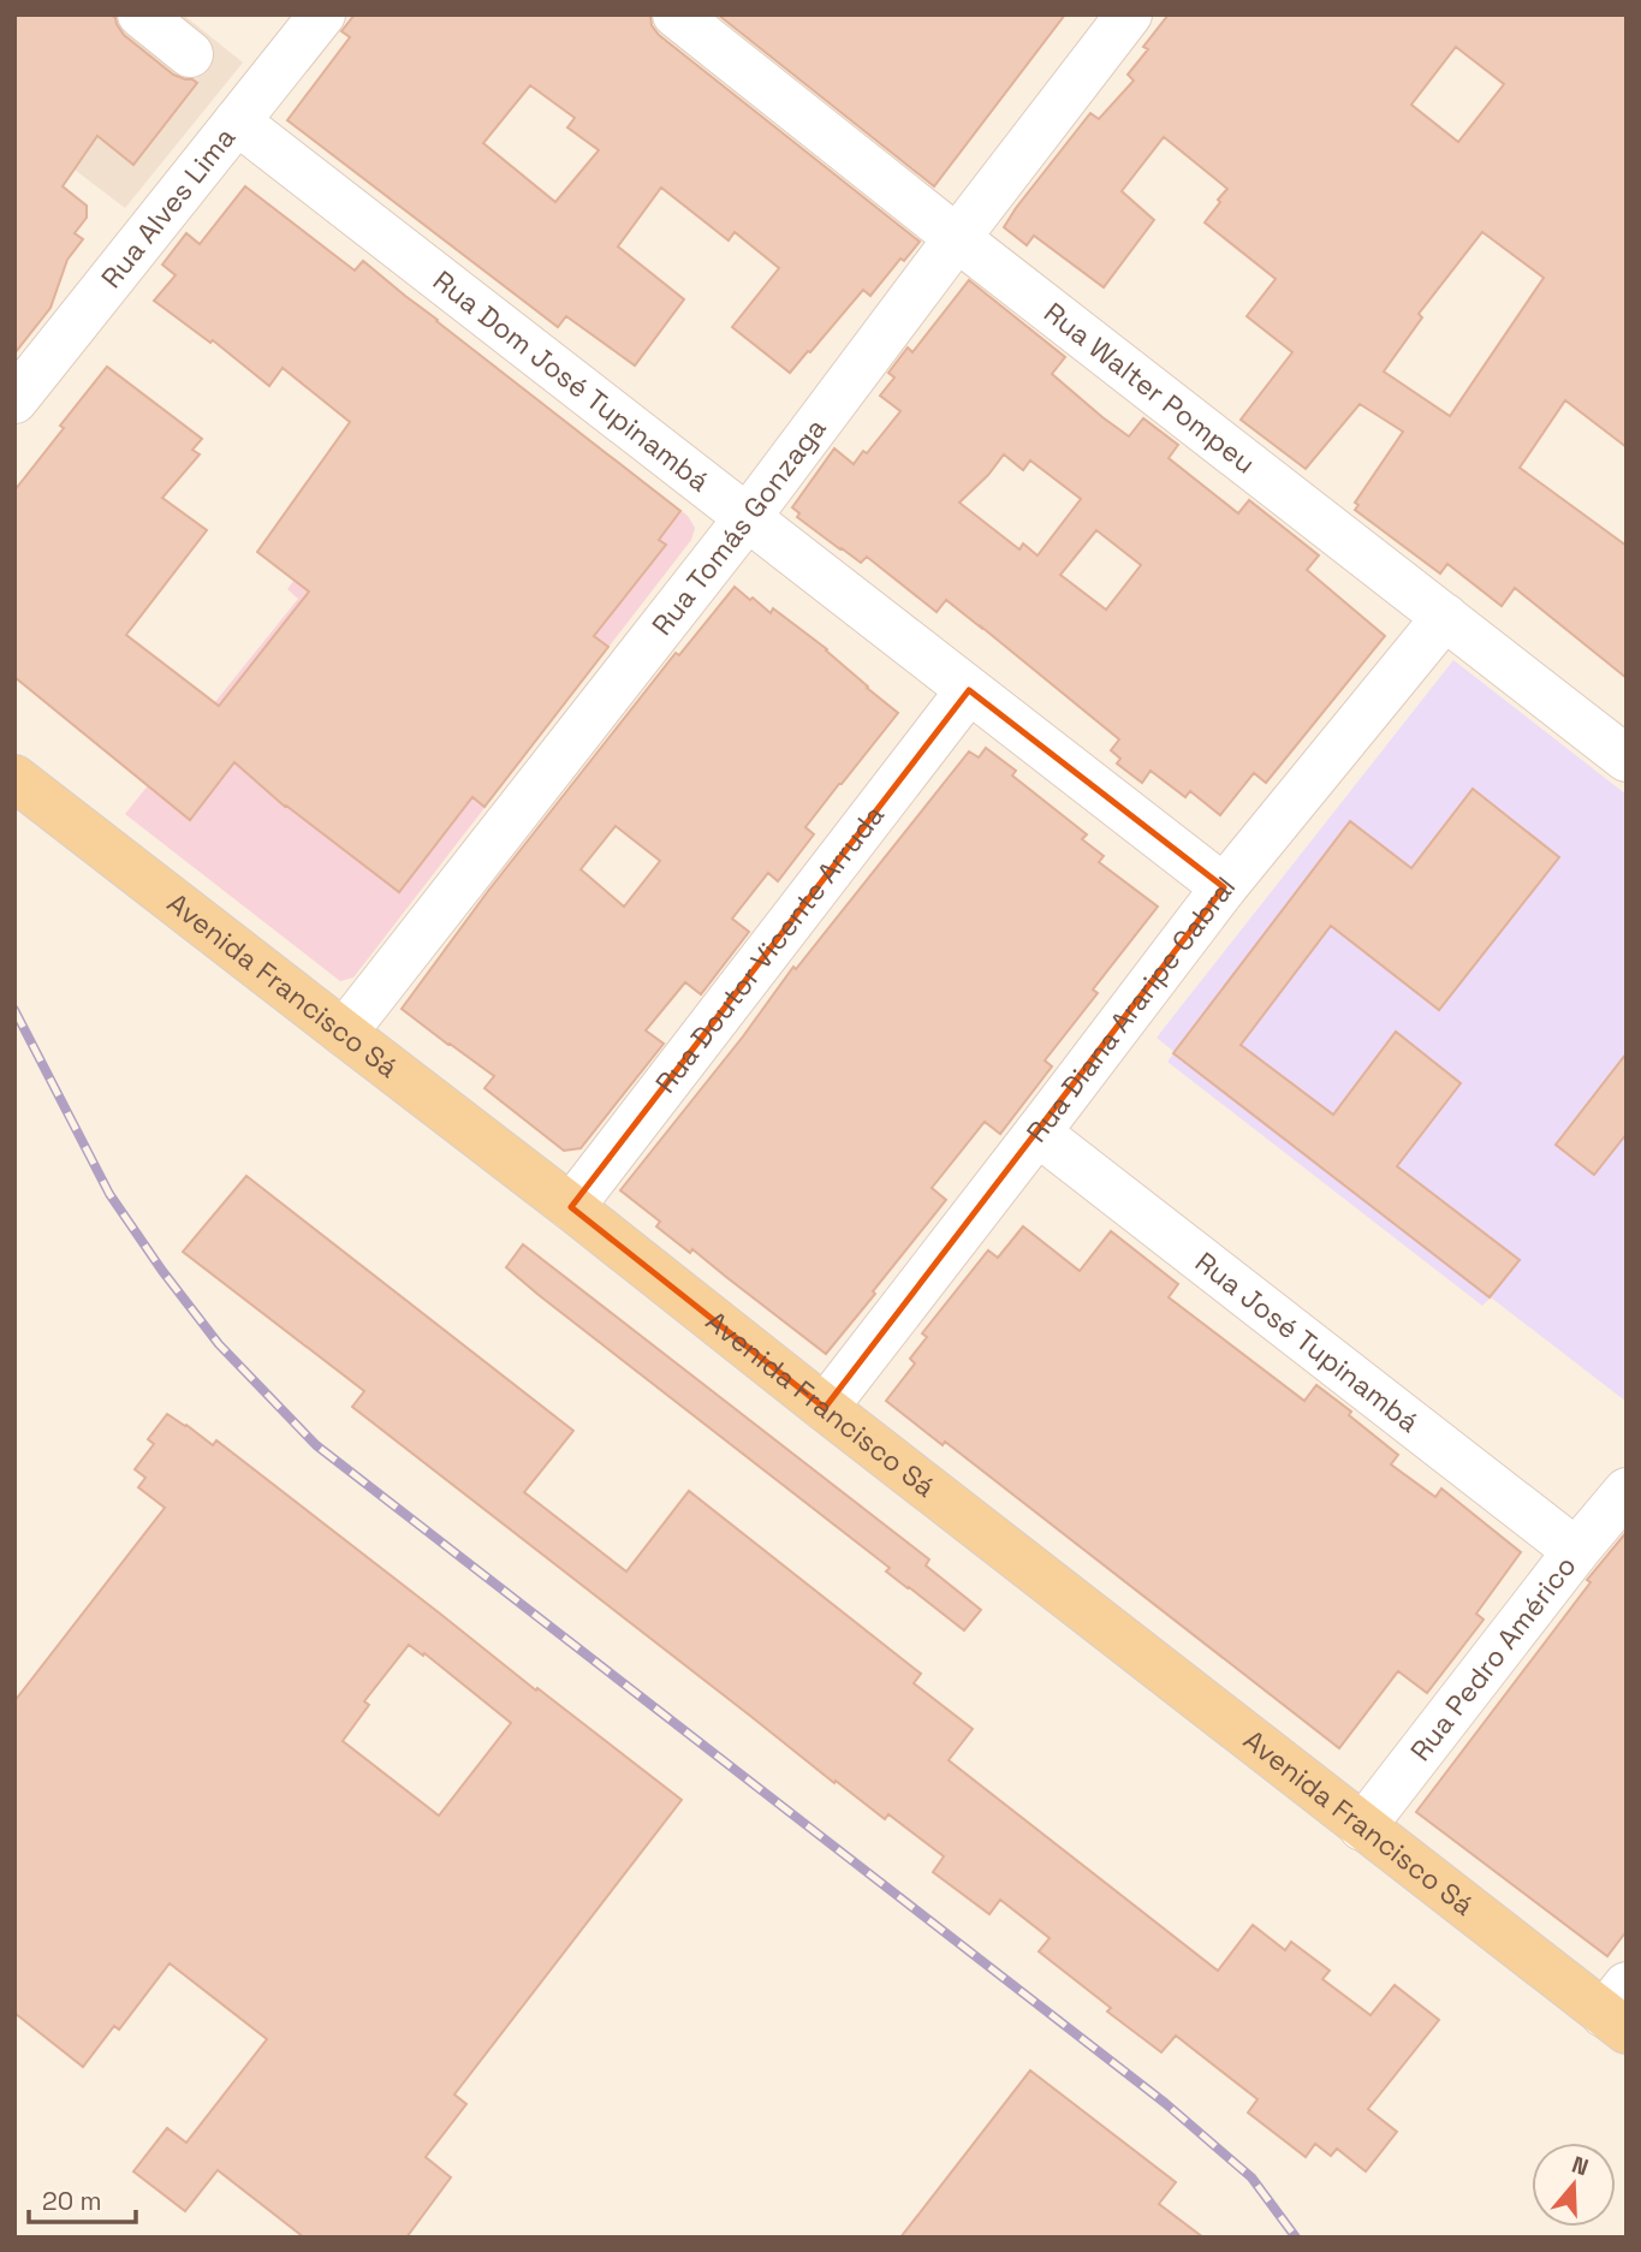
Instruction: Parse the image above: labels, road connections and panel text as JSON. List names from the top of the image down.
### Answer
{
  "streets": {
    "main road": ["Avenida Francisco Sá"],
    "street": [
      "Rua Alves Lima",
      "Rua Dom José Tupinambá",
      "Rua Walter Pompeu",
      "Rua Tomás Gonzaga",
      "Rua Doutor Vicente Arruda",
      "Rua Diana Araripe Cabral",
      "Rua José Tupinambá",
      "Rua Pedro Américo"
    ]
  },
  "crossings": [
    ["Rua Alves Lima", "Rua Dom José Tupinambá"],
    ["Rua Dom José Tupinambá", "Rua Tomás Gonzaga"],
    ["Rua Dom José Tupinambá", "Rua Doutor Vicente Arruda"],
    ["Rua Dom José Tupinambá", "Rua Diana Araripe Cabral"],
    ["Rua Walter Pompeu", "Rua Tomás Gonzaga"],
    ["Rua Walter Pompeu", "Rua Diana Araripe Cabral"],
    ["Rua Tomás Gonzaga", "Avenida Francisco Sá"],
    ["Rua Doutor Vicente Arruda", "Avenida Francisco Sá"],
    ["Avenida Francisco Sá", "Rua Diana Araripe Cabral"],
    ["Avenida Francisco Sá", "Rua Pedro Américo"],
    ["Rua Diana Araripe Cabral", "Rua José Tupinambá"],
    ["Rua José Tupinambá", "Rua Pedro Américo"]
  ],
  "scale_bar": "20 m",
  "north": "top"
}
